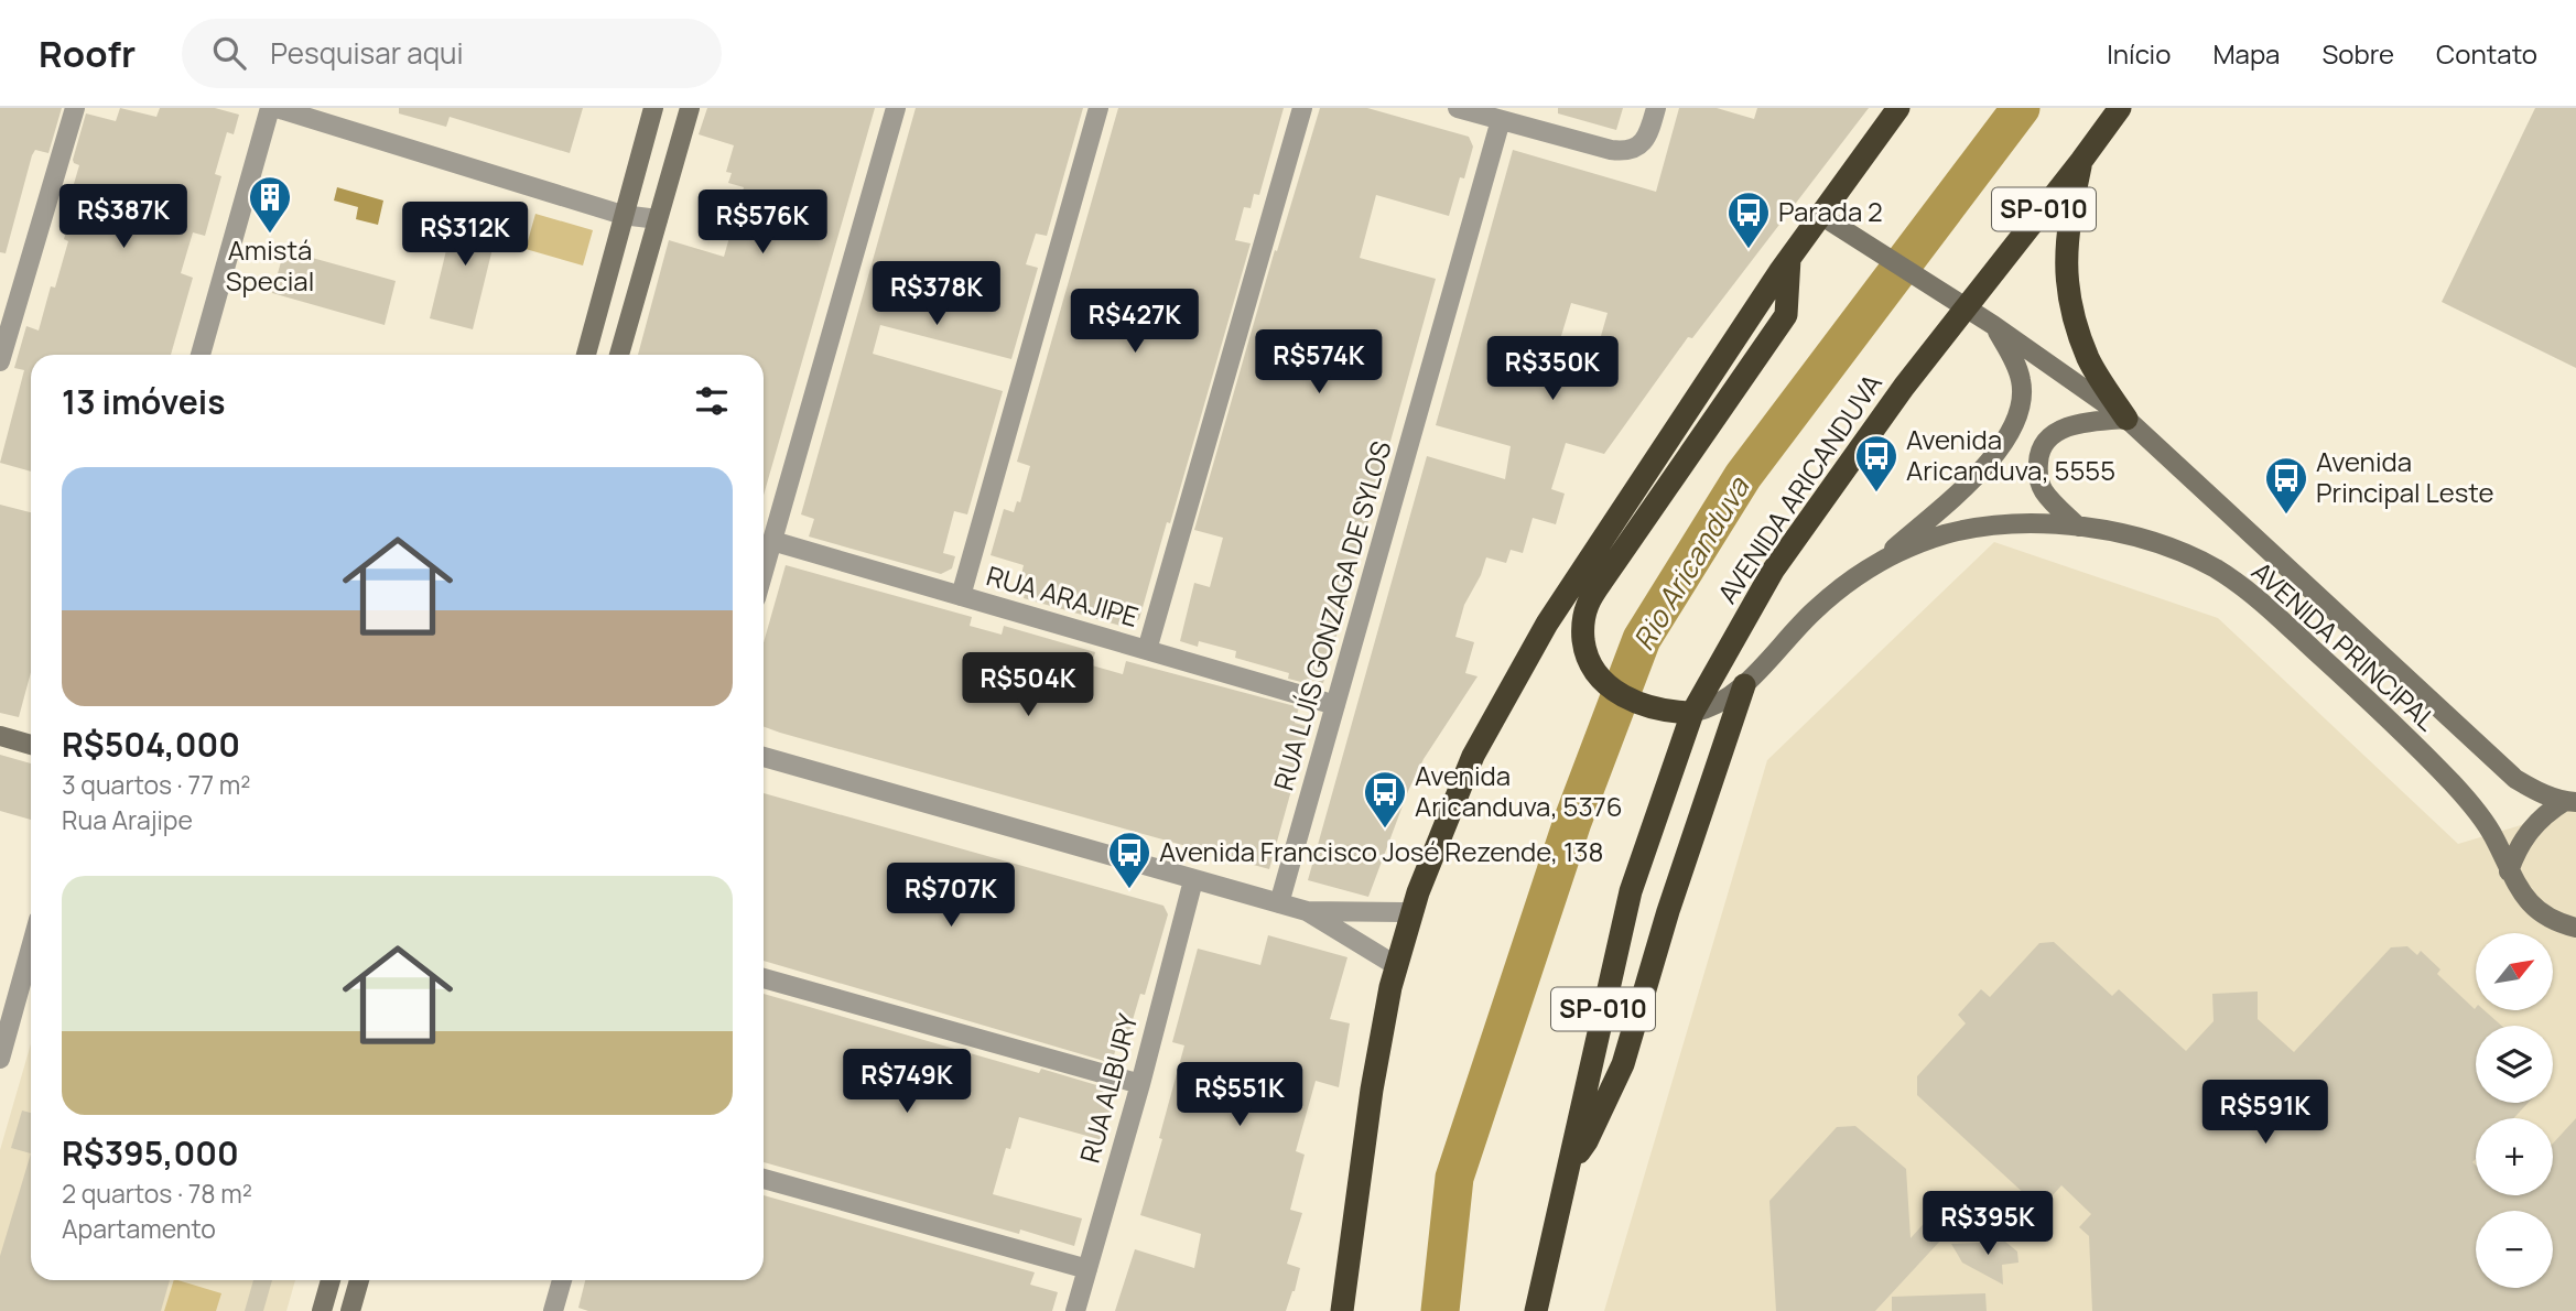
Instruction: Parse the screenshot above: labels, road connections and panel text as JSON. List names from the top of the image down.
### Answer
{
  "streets": {
    "highway": ["SP-010", "AVENIDA ARICANDUVA"],
    "street": [
      "RUA ARAJIPE",
      "RUA LUÍS GONZAGA DE SYLOS",
      "AVENIDA PRINCIPAL",
      "RUA ALBURY"
    ]
  },
  "crossings": [
    ["AVENIDA ARICANDUVA", "AVENIDA PRINCIPAL"],
    ["RUA ARAJIPE", "RUA LUÍS GONZAGA DE SYLOS"]
  ],
  "water": ["Rio Aricanduva"],
  "places": {
    "building": ["Amistá Special"],
    "bus stop": [
      "Parada 2",
      "Avenida Aricanduva, 5555",
      "Avenida Principal Leste",
      "Avenida Aricanduva, 5376",
      "Avenida Francisco José Rezende, 138"
    ]
  },
  "north": "top right",
  "page": {
    "header": "Roofr",
    "search": "Pesquisar aqui",
    "nav": [
      "Início",
      "Mapa",
      "Sobre",
      "Contato"
    ],
    "price": [
      "R$387K",
      "R$576K",
      "R$312K",
      "R$378K",
      "R$427K",
      "R$574K",
      "R$350K",
      "R$504K",
      "R$707K",
      "R$749K",
      "R$551K",
      "R$591K",
      "R$395K"
    ],
    "heading": "13 imóveis",
    "list": [
      {
        "name": "R$504,000",
        "note": "3 quartos · 77 m² · Rua Arajipe"
      },
      {
        "name": "R$395,000",
        "note": "2 quartos · 78 m² · Apartamento"
      }
    ],
    "map_buttons": ["+", "−"]
  }
}
